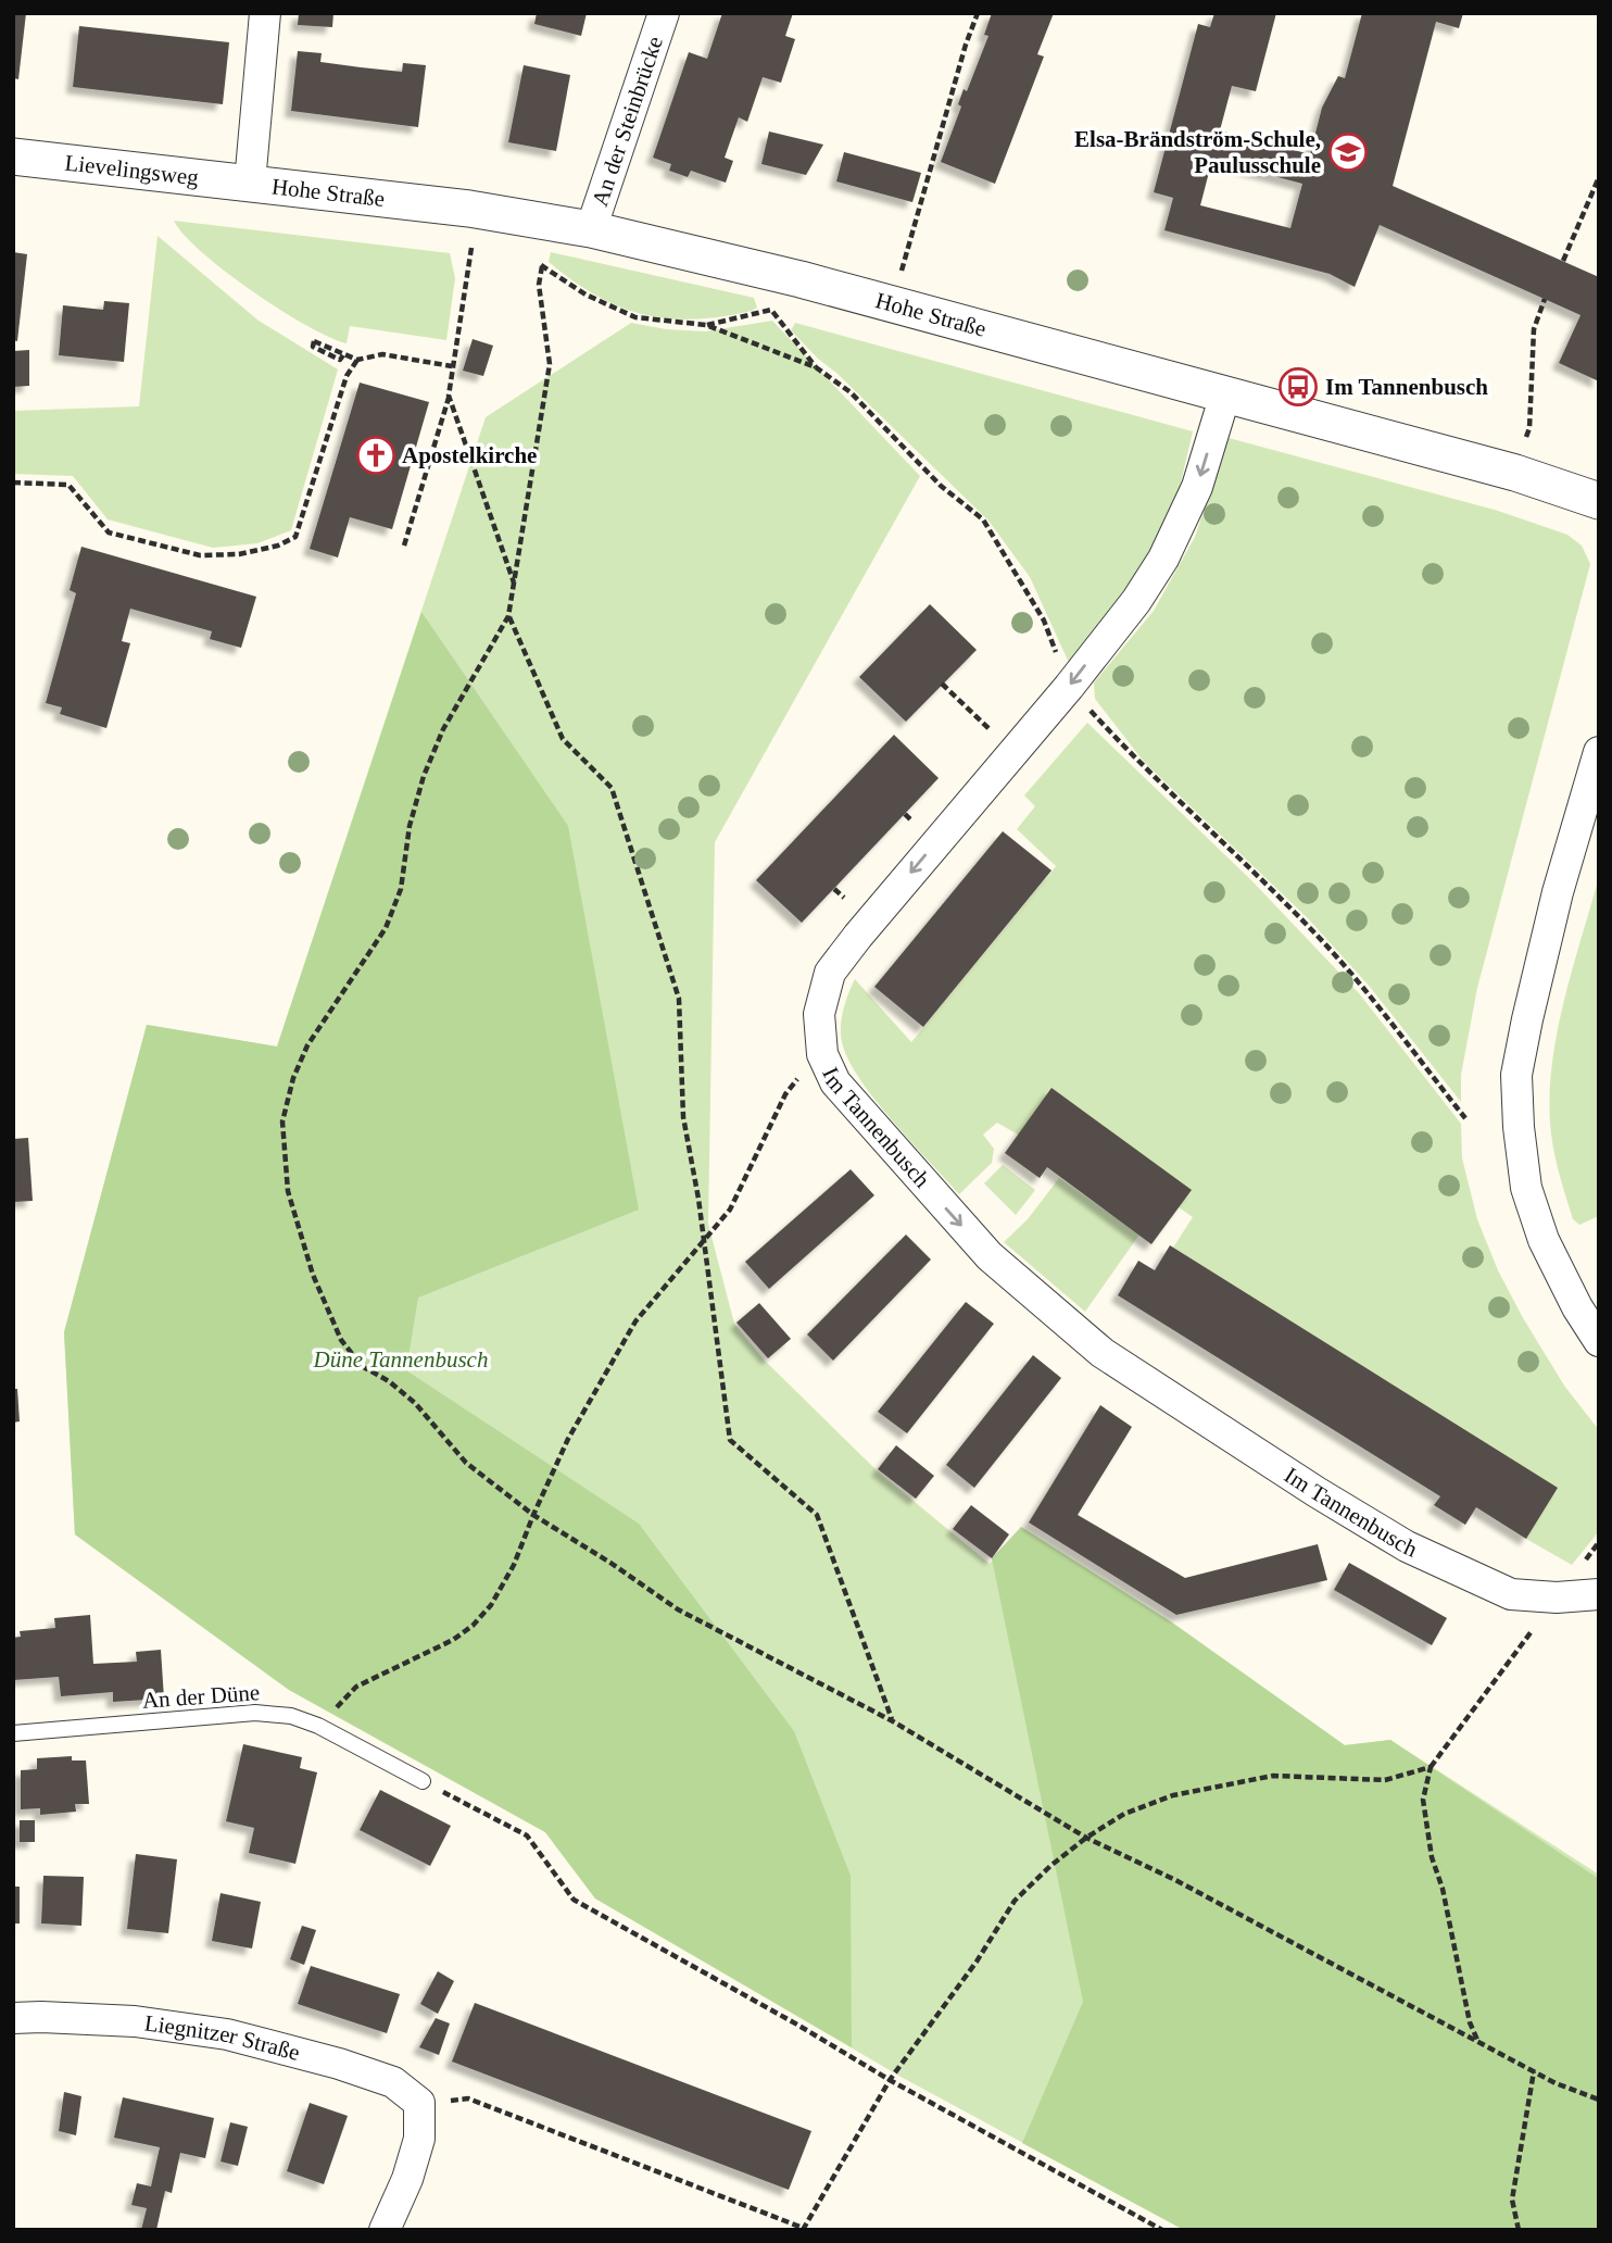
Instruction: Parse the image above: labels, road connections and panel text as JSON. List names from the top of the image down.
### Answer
{
  "streets": {
    "street": [
      "An der Steinbrücke",
      "Lievelingsweg",
      "Hohe Straße",
      "Im Tannenbusch",
      "Liegnitzer Straße"
    ],
    "lane": ["An der Düne"]
  },
  "crossings": [
    ["An der Steinbrücke", "Hohe Straße"],
    ["Lievelingsweg", "Hohe Straße"],
    ["Hohe Straße", "Im Tannenbusch"]
  ],
  "parks": ["Düne Tannenbusch"],
  "places": {
    "school or university": ["Elsa-Brändström-Schule, Paulusschule"],
    "bus stop": ["Im Tannenbusch"],
    "church": ["Apostelkirche"]
  }
}
